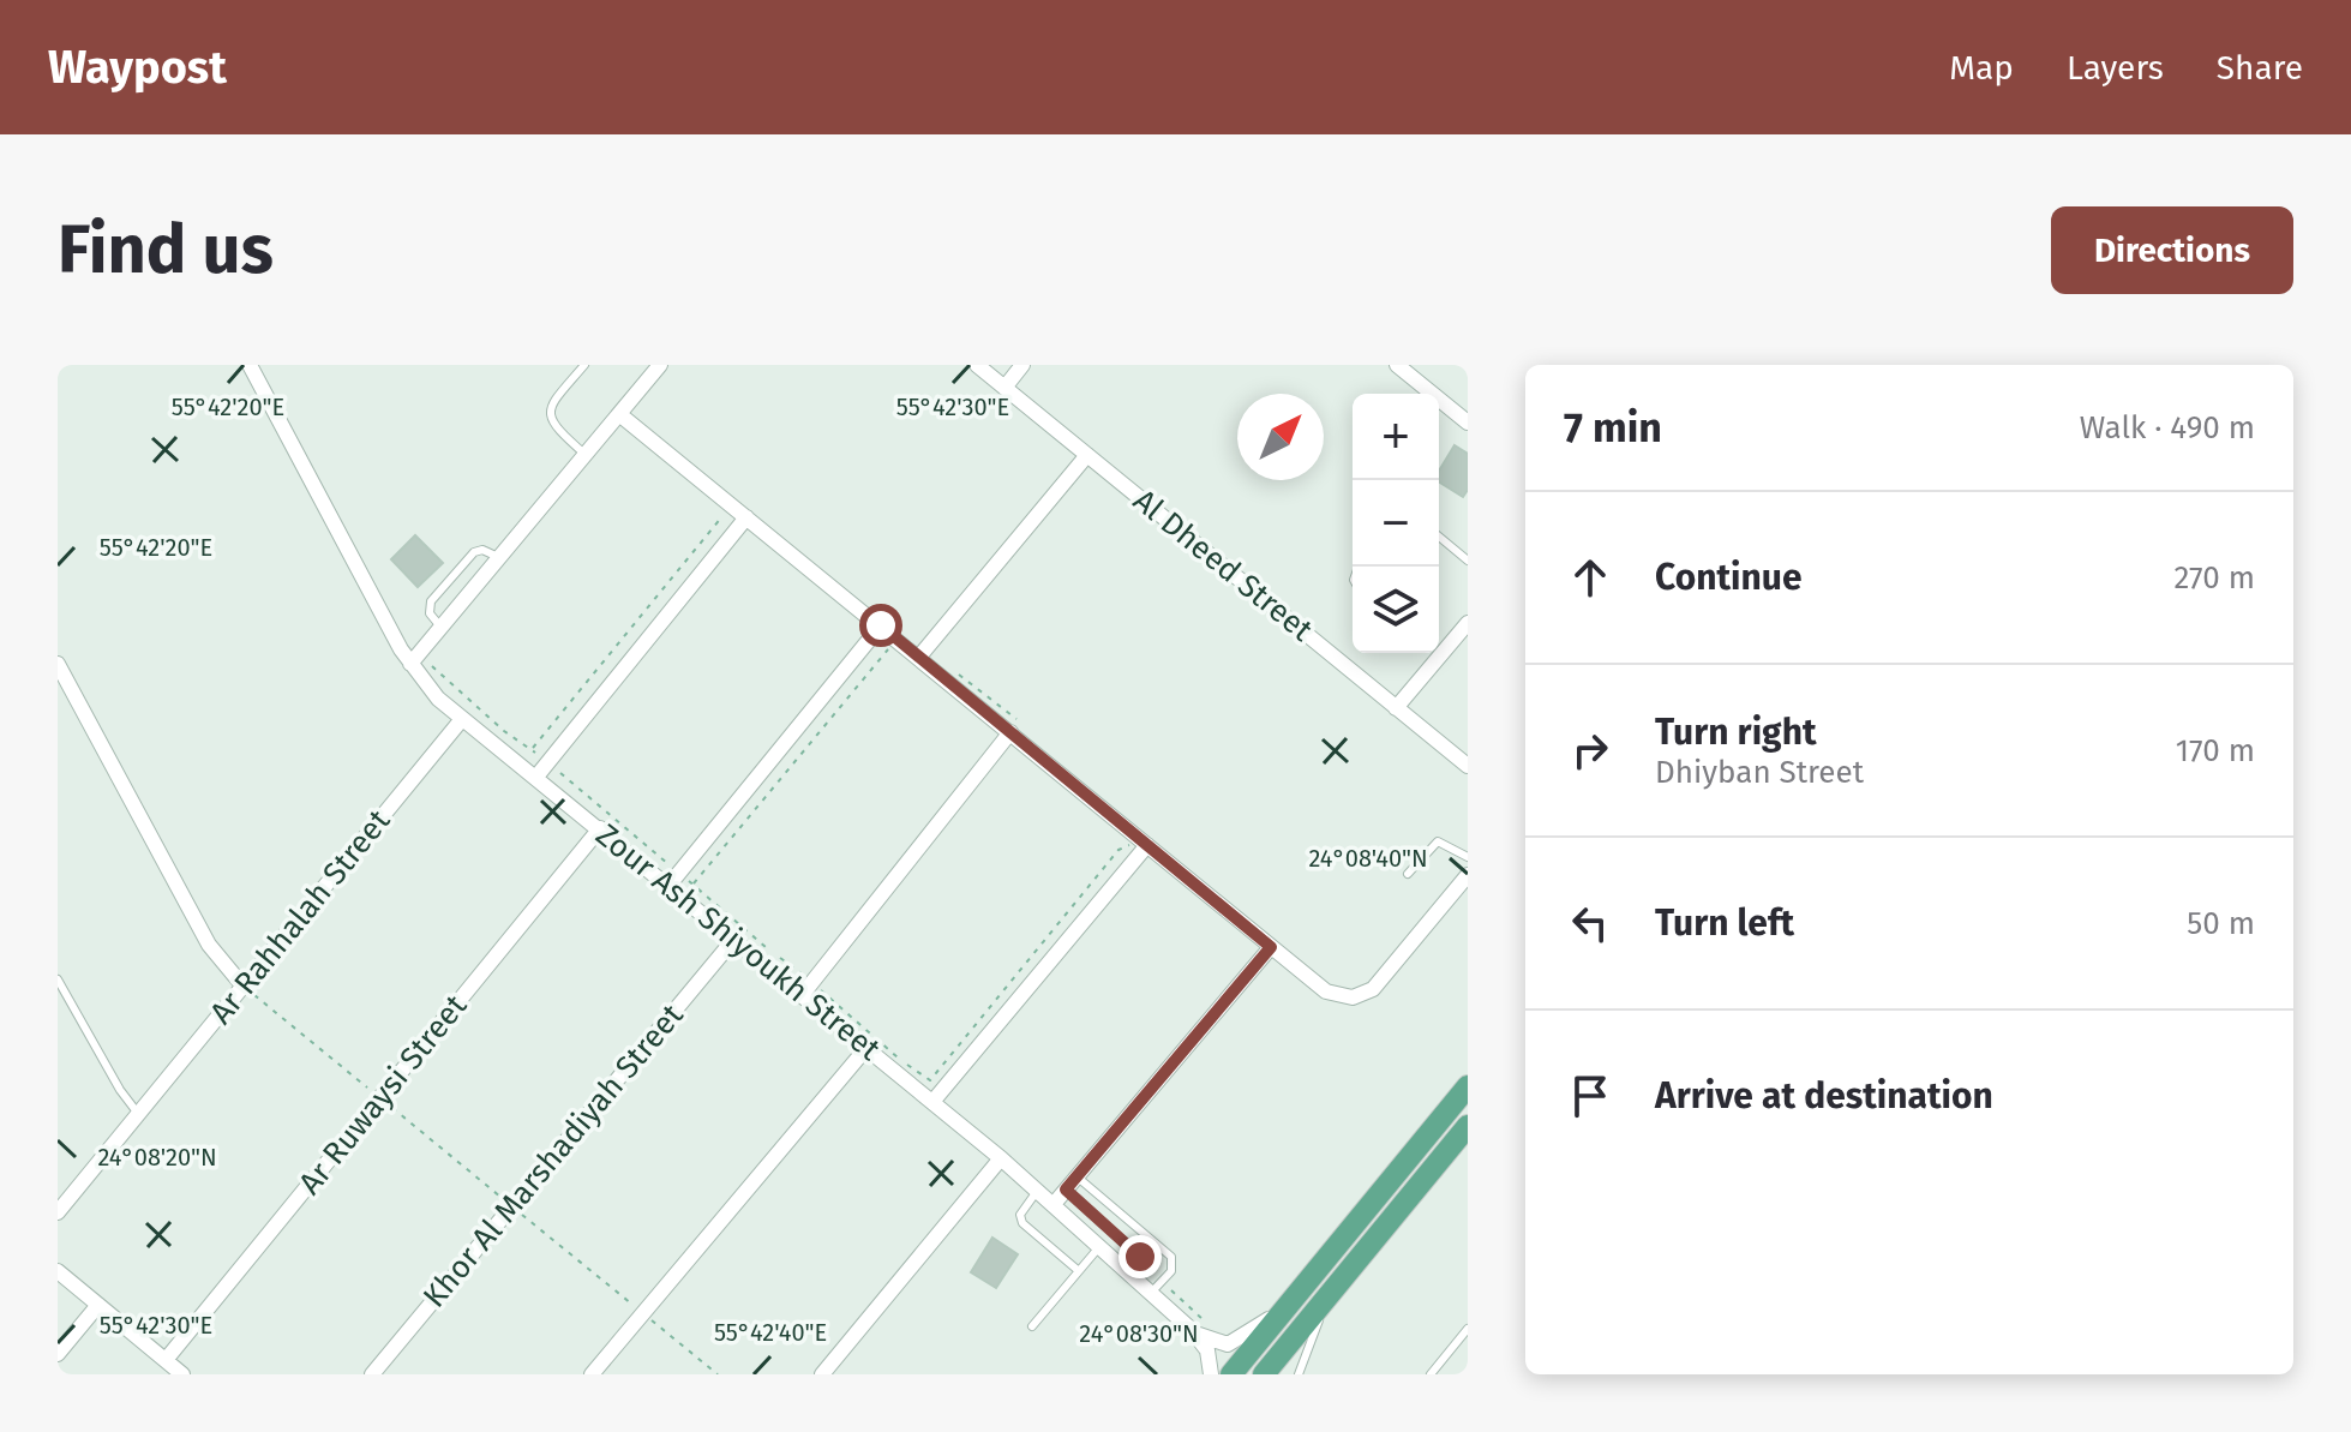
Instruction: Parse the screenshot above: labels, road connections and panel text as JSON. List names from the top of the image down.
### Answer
{
  "streets": {
    "street": [
      "Al Dheed Street",
      "Ar Rahhalah Street",
      "Zour Ash Shiyoukh Street",
      "Ar Ruwaysi Street",
      "Khor Al Marshadiyah Street"
    ]
  },
  "crossings": [
    ["Ar Rahhalah Street", "Zour Ash Shiyoukh Street"],
    ["Zour Ash Shiyoukh Street", "Ar Ruwaysi Street"],
    ["Zour Ash Shiyoukh Street", "Khor Al Marshadiyah Street"]
  ],
  "north": "top right",
  "page": {
    "header": "Waypost",
    "nav": ["Map", "Layers", "Share"],
    "buttons": "Directions",
    "title": "Find us",
    "heading": ["7 min", "Walk · 490 m"],
    "map_buttons": ["+", "−"],
    "list": [
      ["Continue", "270 m"],
      ["Turn right", "Dhiyban Street", "170 m"],
      ["Turn left", "50 m"],
      "Arrive at destination"
    ]
  },
  "coordinates": [
    "55°42'20\"E",
    "55°42'30\"E",
    "24°08'40\"N",
    "24°08'20\"N",
    "55°42'40\"E",
    "24°08'30\"N"
  ]
}
